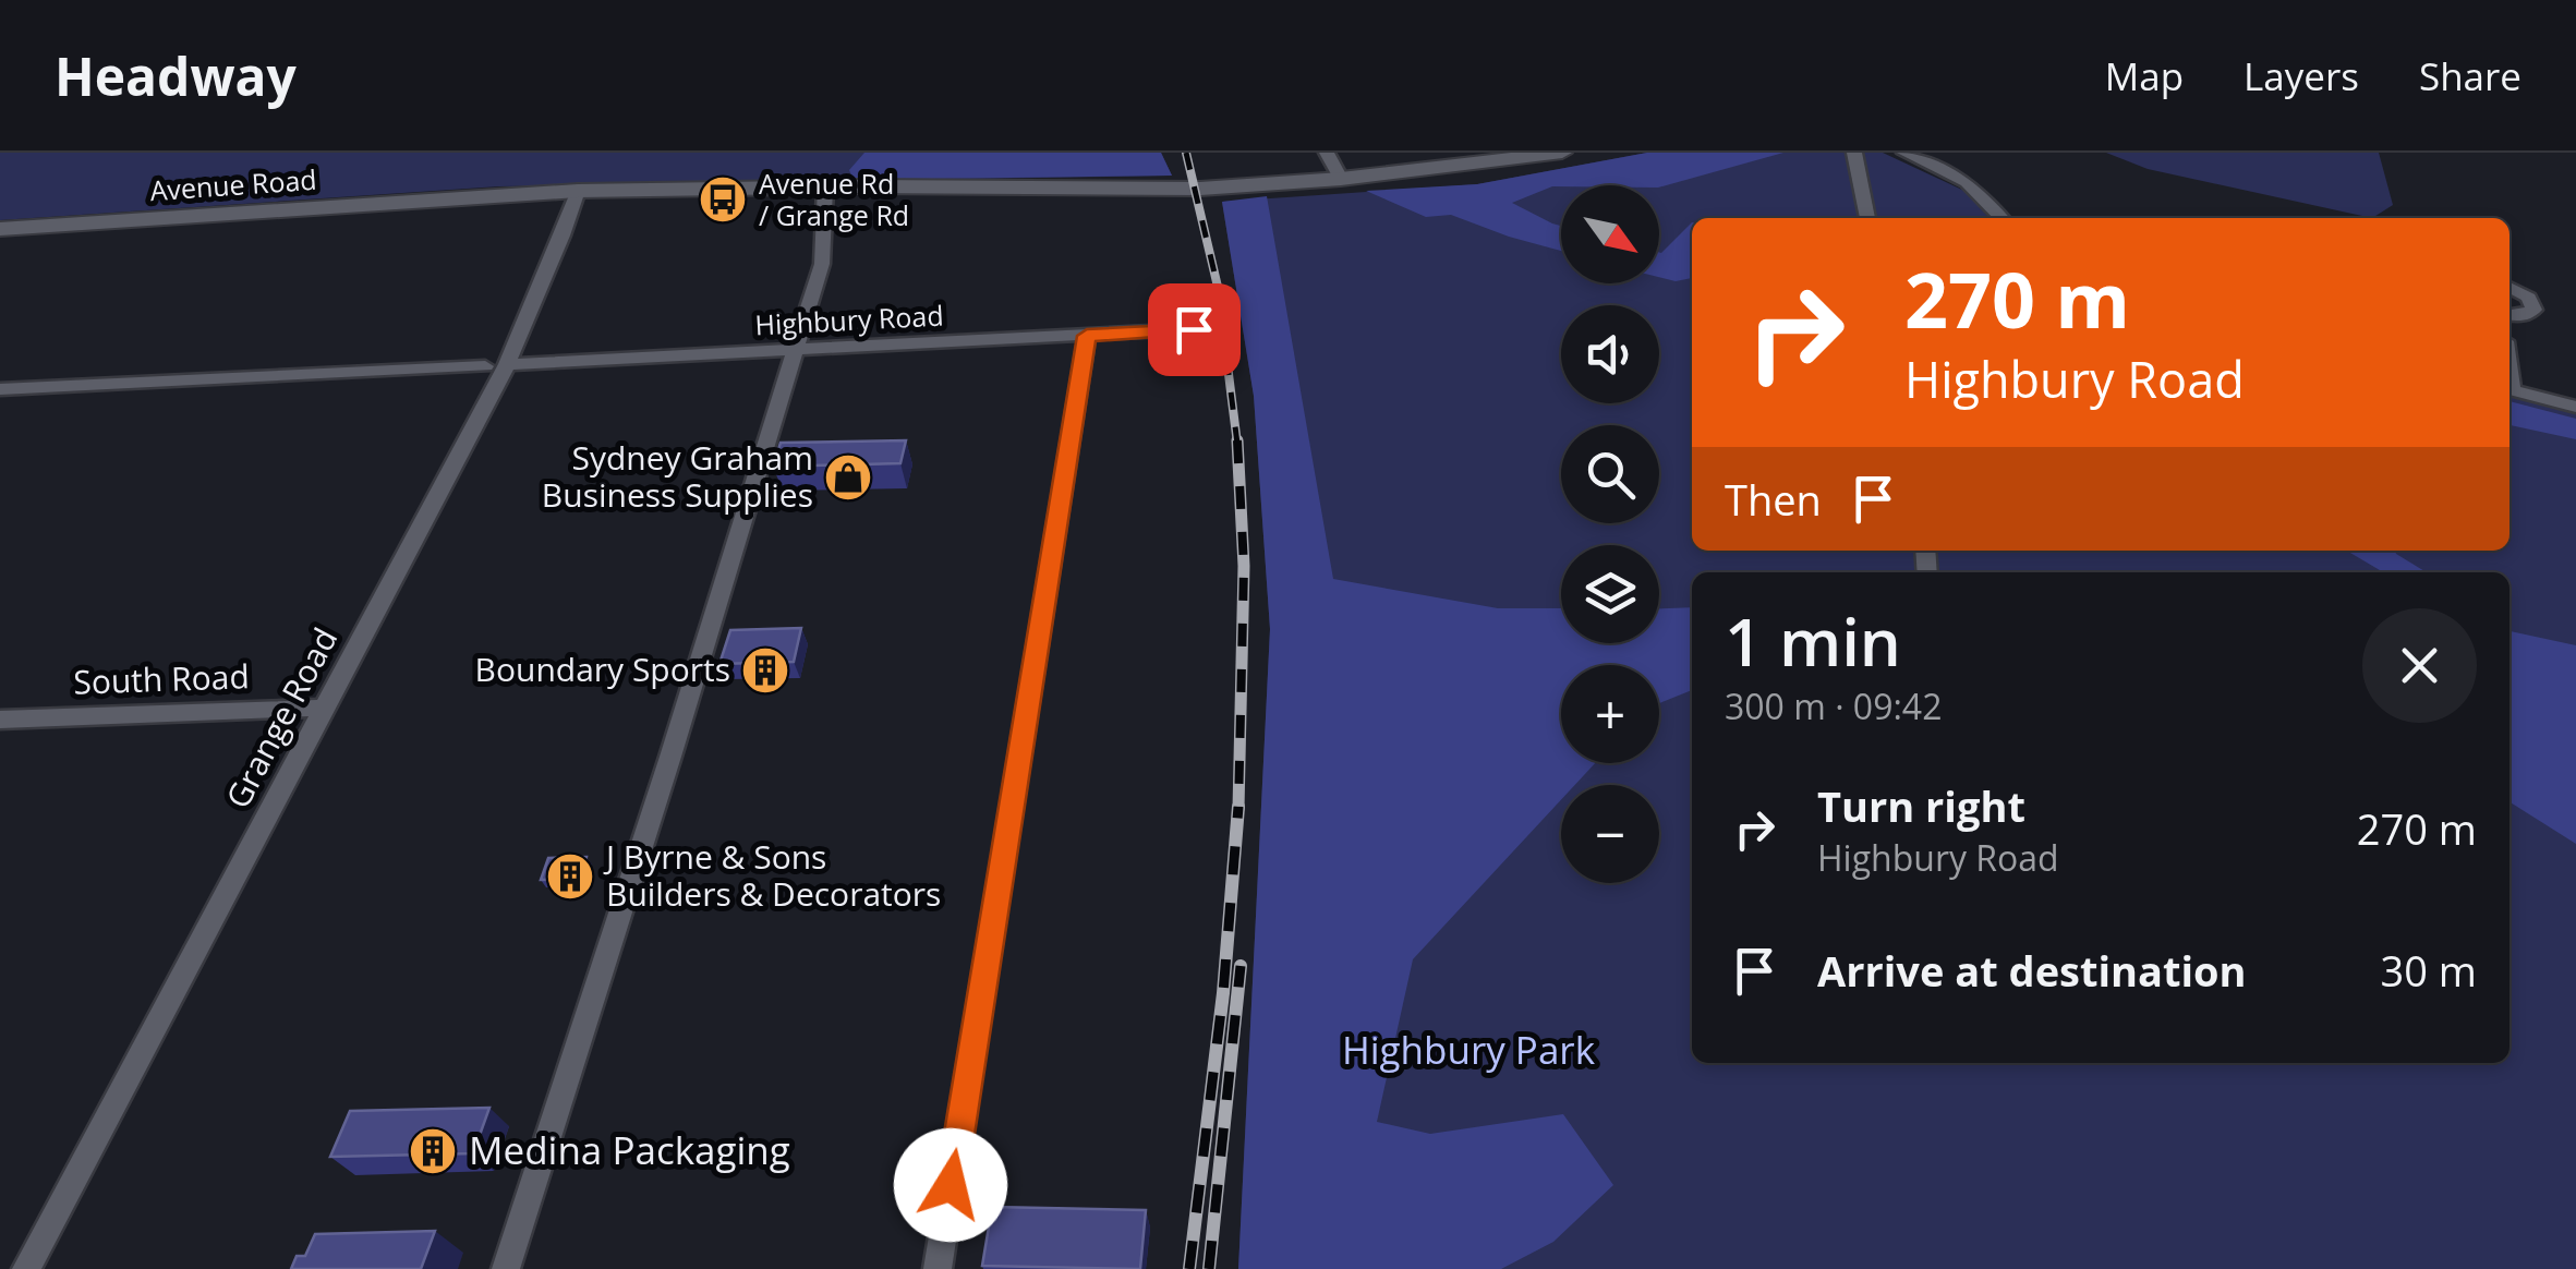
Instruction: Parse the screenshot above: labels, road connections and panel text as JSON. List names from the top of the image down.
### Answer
{
  "streets": {
    "street": [
      "Avenue Road",
      "Highbury Road",
      "South Road",
      "Grange Road"
    ]
  },
  "crossings": [
    ["Avenue Road", "Grange Road"],
    ["Highbury Road", "Grange Road"],
    ["South Road", "Grange Road"]
  ],
  "parks": ["Highbury Park"],
  "places": {
    "bus stop": ["Avenue Rd / Grange Rd"],
    "shop": ["Sydney Graham Business Supplies"],
    "building": ["Boundary Sports", "J Byrne & Sons Builders & Decorators", "Medina Packaging"]
  },
  "north": "bottom right",
  "page": {
    "header": "Headway",
    "nav": ["Map", "Layers", "Share"],
    "map_buttons": ["+", "−"],
    "turn": ["270 m", "Highbury Road"],
    "then": "Then",
    "heading": ["1 min", "300 m · 09:42"],
    "list": [
      {
        "name": "Turn right",
        "note": "Highbury Road",
        "value": "270 m"
      },
      {
        "name": "Arrive at destination",
        "value": "30 m"
      }
    ]
  }
}
